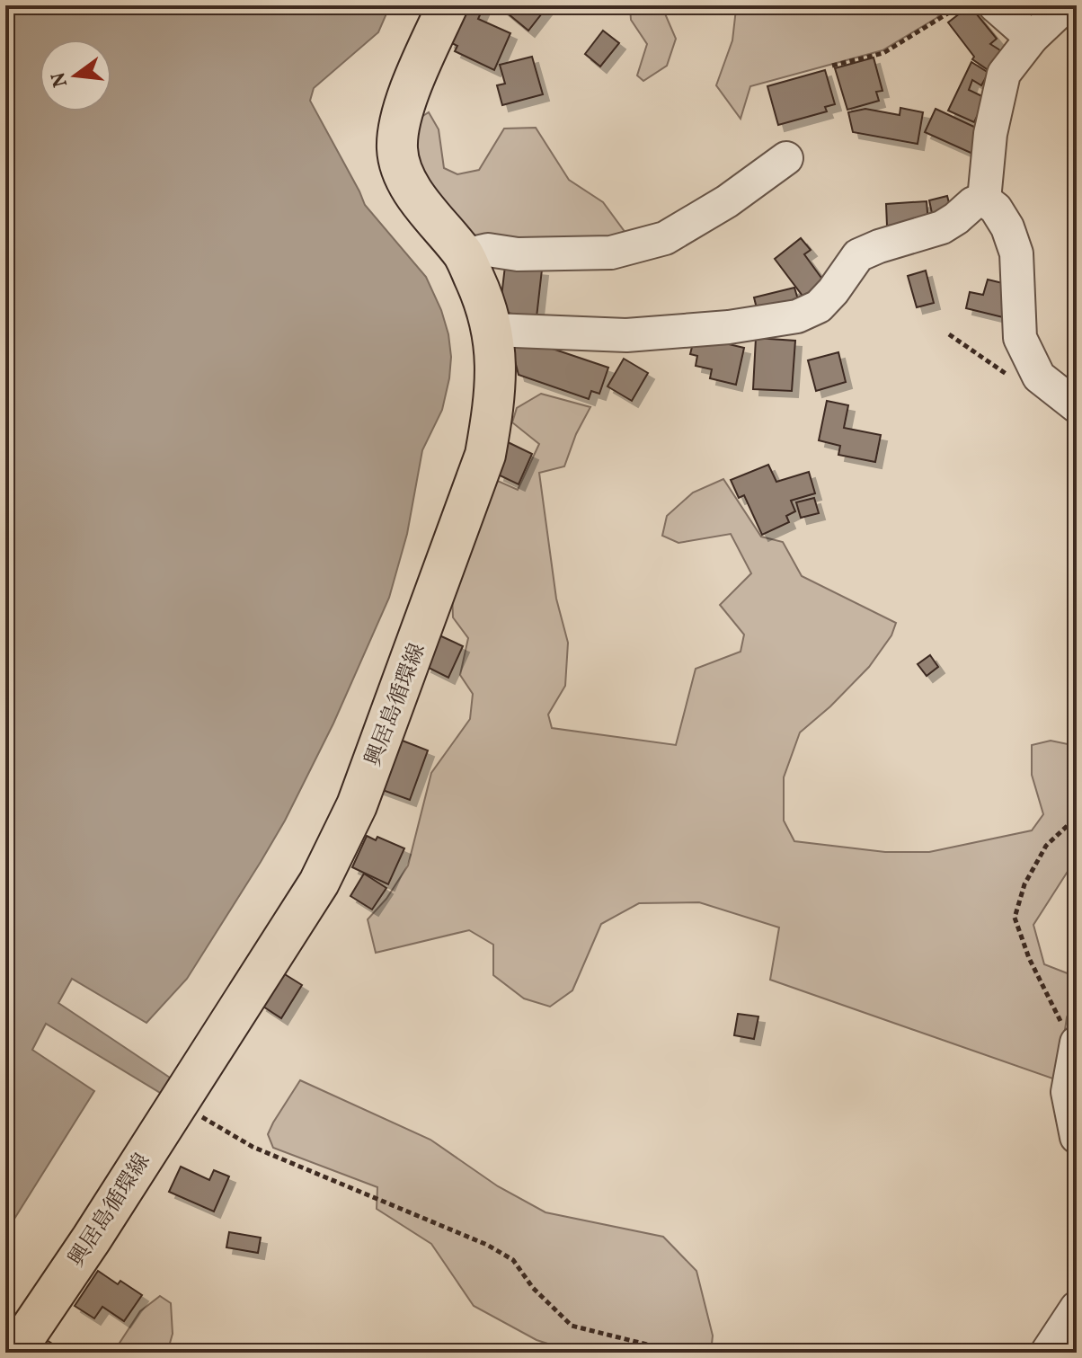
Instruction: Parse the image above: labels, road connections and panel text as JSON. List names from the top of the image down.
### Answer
{
  "streets": {
    "main road": ["興居島循環線"]
  },
  "north": "left"
}
